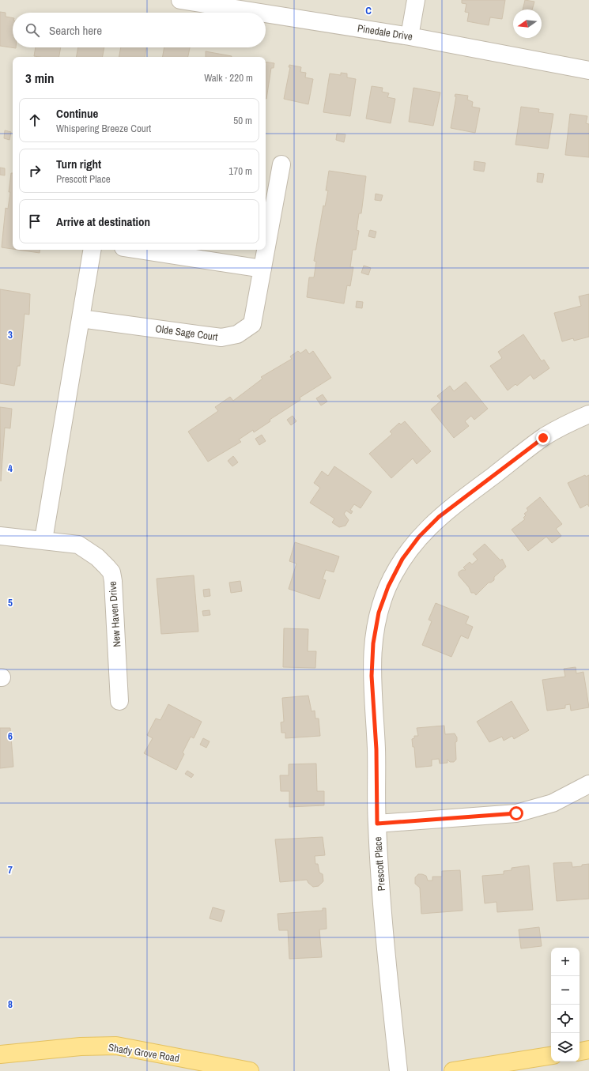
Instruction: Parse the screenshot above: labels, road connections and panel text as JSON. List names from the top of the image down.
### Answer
{
  "streets": {
    "main road": ["Shady Grove Road"],
    "street": [
      "Pinedale Drive",
      "Olde Sage Court",
      "New Haven Drive",
      "Prescott Place"
    ]
  },
  "north": "left",
  "page": {
    "search": "Search here",
    "heading": ["3 min", "Walk · 220 m"],
    "list": [
      ["Continue", "Whispering Breeze Court", "50 m"],
      ["Turn right", "Prescott Place", "170 m"],
      "Arrive at destination"
    ],
    "map_buttons": ["+", "−"]
  },
  "grid": {
    "columns": ["C"],
    "rows": [
      "3",
      "4",
      "5",
      "6",
      "7",
      "8"
    ]
  }
}
